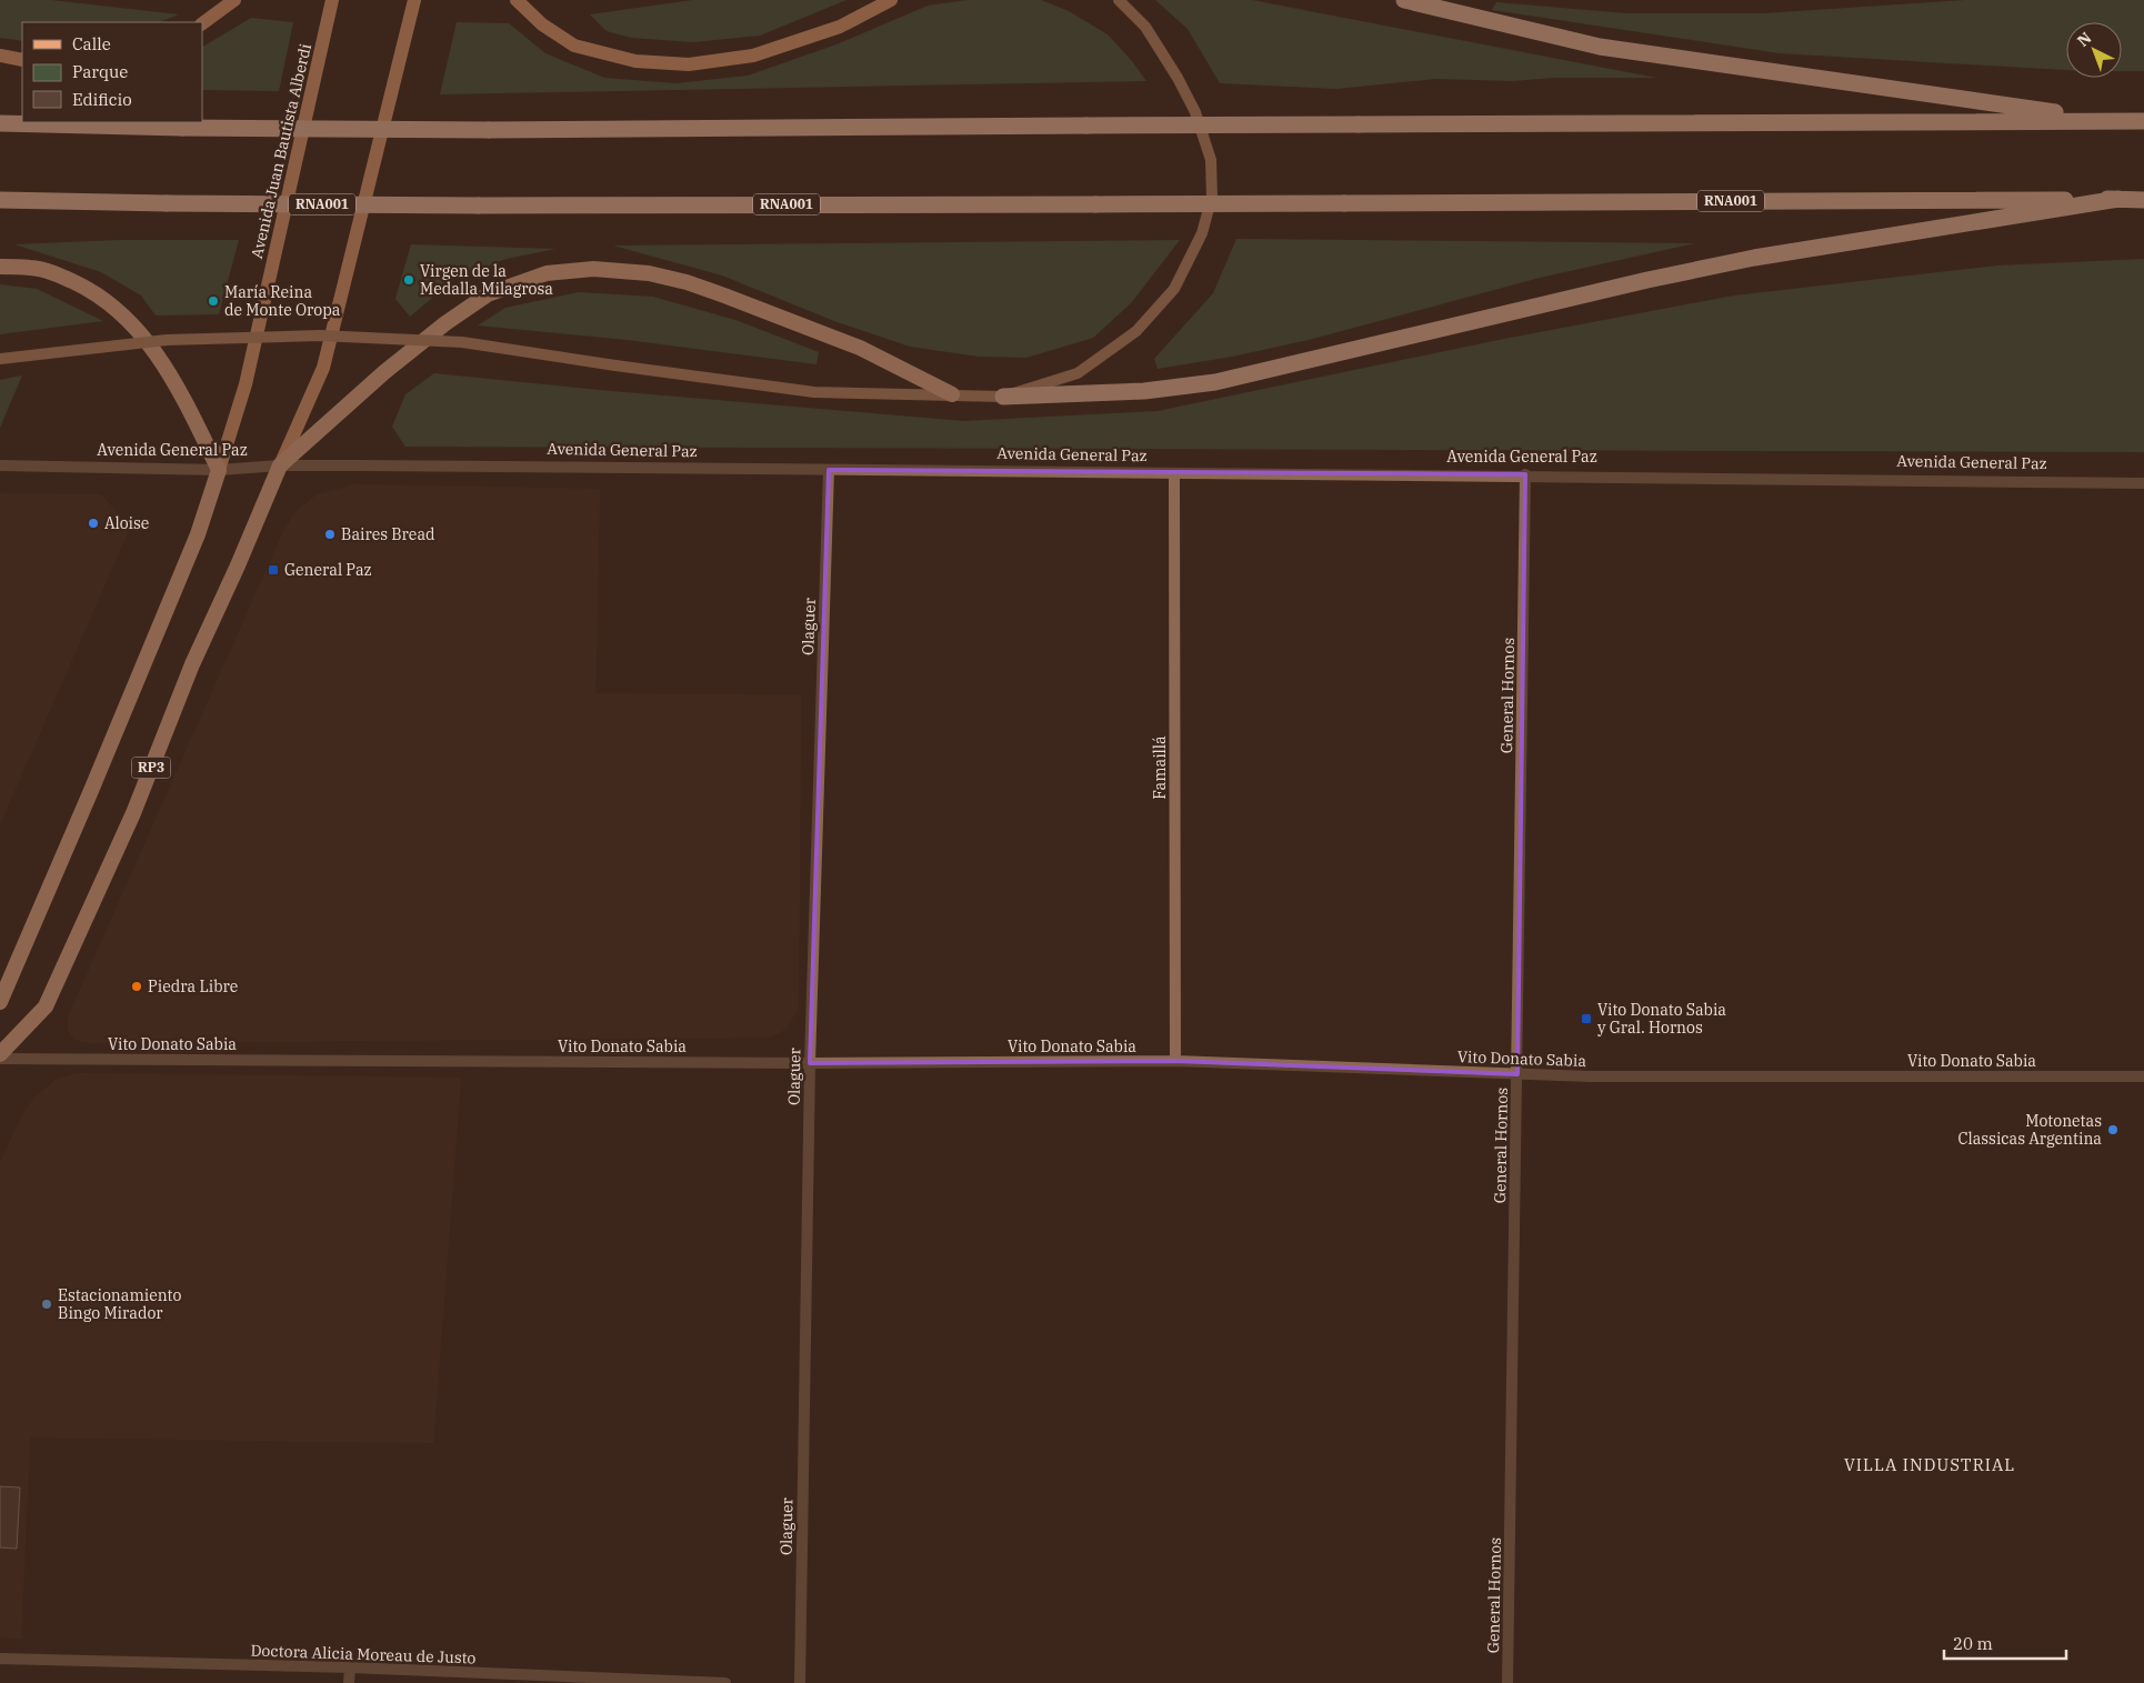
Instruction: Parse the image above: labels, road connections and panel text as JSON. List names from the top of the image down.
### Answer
{
  "streets": {
    "highway": ["RNA001", "RP3"],
    "main road": ["Avenida Juan Bautista Alberdi"],
    "street": [
      "Avenida General Paz",
      "Olaguer",
      "General Hornos",
      "Famaillá",
      "Vito Donato Sabia",
      "Doctora Alicia Moreau de Justo"
    ]
  },
  "crossings": [
    ["Avenida Juan Bautista Alberdi", "Avenida General Paz"],
    ["Avenida General Paz", "Olaguer"],
    ["Avenida General Paz", "General Hornos"],
    ["Avenida General Paz", "RP3"],
    ["Avenida General Paz", "Famaillá"],
    ["Olaguer", "Vito Donato Sabia"],
    ["General Hornos", "Vito Donato Sabia"],
    ["RP3", "Vito Donato Sabia"],
    ["Famaillá", "Vito Donato Sabia"]
  ],
  "districts": ["VILLA INDUSTRIAL"],
  "places": {
    "other": [
      "Virgen de la Medalla Milagrosa",
      "María Reina de Monte Oropa",
      "Aloise",
      "Baires Bread",
      "Piedra Libre",
      "Motonetas Classicas Argentina",
      "Estacionamiento Bingo Mirador"
    ],
    "transit": ["General Paz", "Vito Donato Sabia y Gral. Hornos"]
  },
  "legend": ["Calle", "Parque", "Edificio"],
  "scale_bar": "20 m",
  "north": "top left"
}
